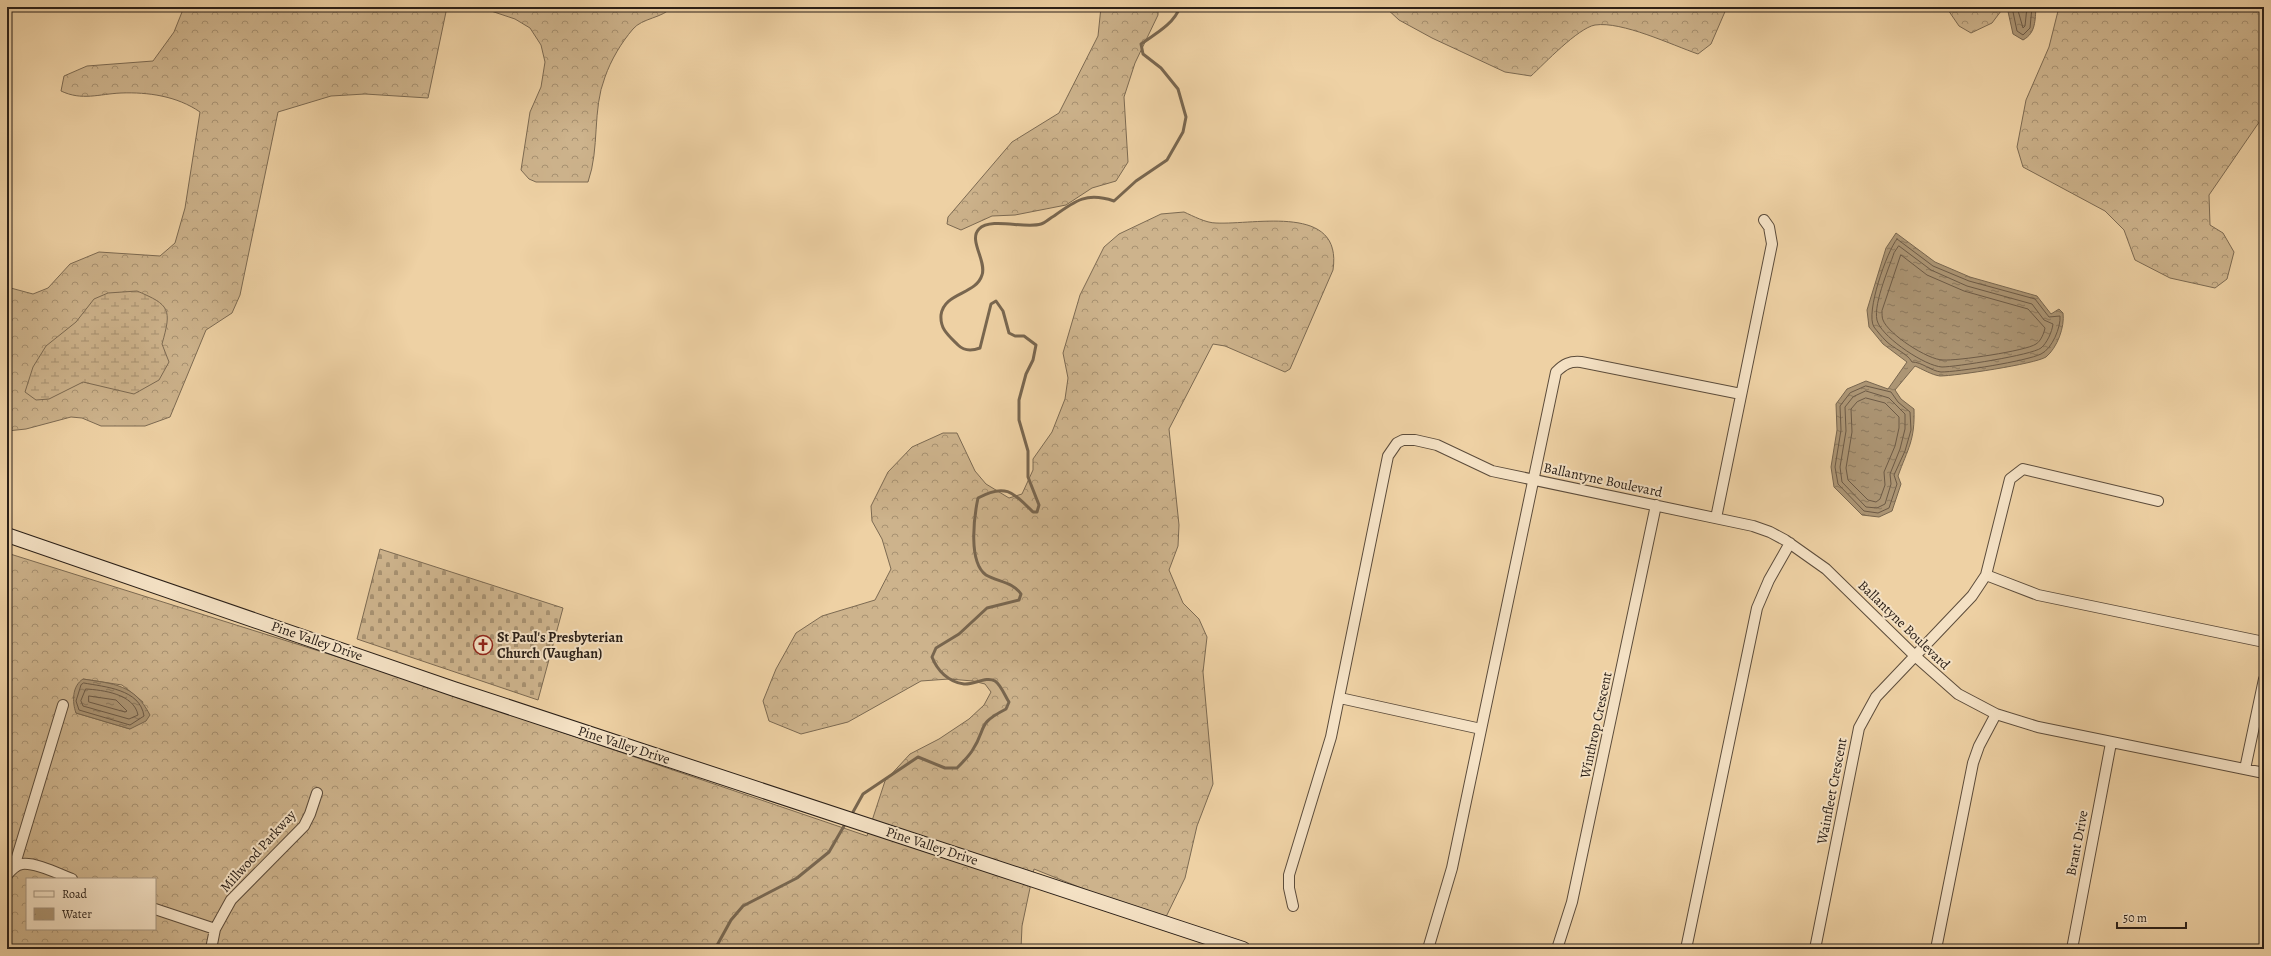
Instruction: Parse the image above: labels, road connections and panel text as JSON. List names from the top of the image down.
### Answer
{
  "streets": {
    "street": [
      "Ballantyne Boulevard",
      "Pine Valley Drive",
      "Winthrop Crescent",
      "Wainfleet Crescent",
      "Brant Drive",
      "Millwood Parkway"
    ]
  },
  "crossings": [
    ["Ballantyne Boulevard", "Winthrop Crescent"],
    ["Ballantyne Boulevard", "Wainfleet Crescent"],
    ["Ballantyne Boulevard", "Brant Drive"]
  ],
  "places": {
    "church": ["St Paul's Presbyterian Church (Vaughan)"]
  },
  "legend": ["Road", "Water"],
  "scale_bar": "50 m"
}
